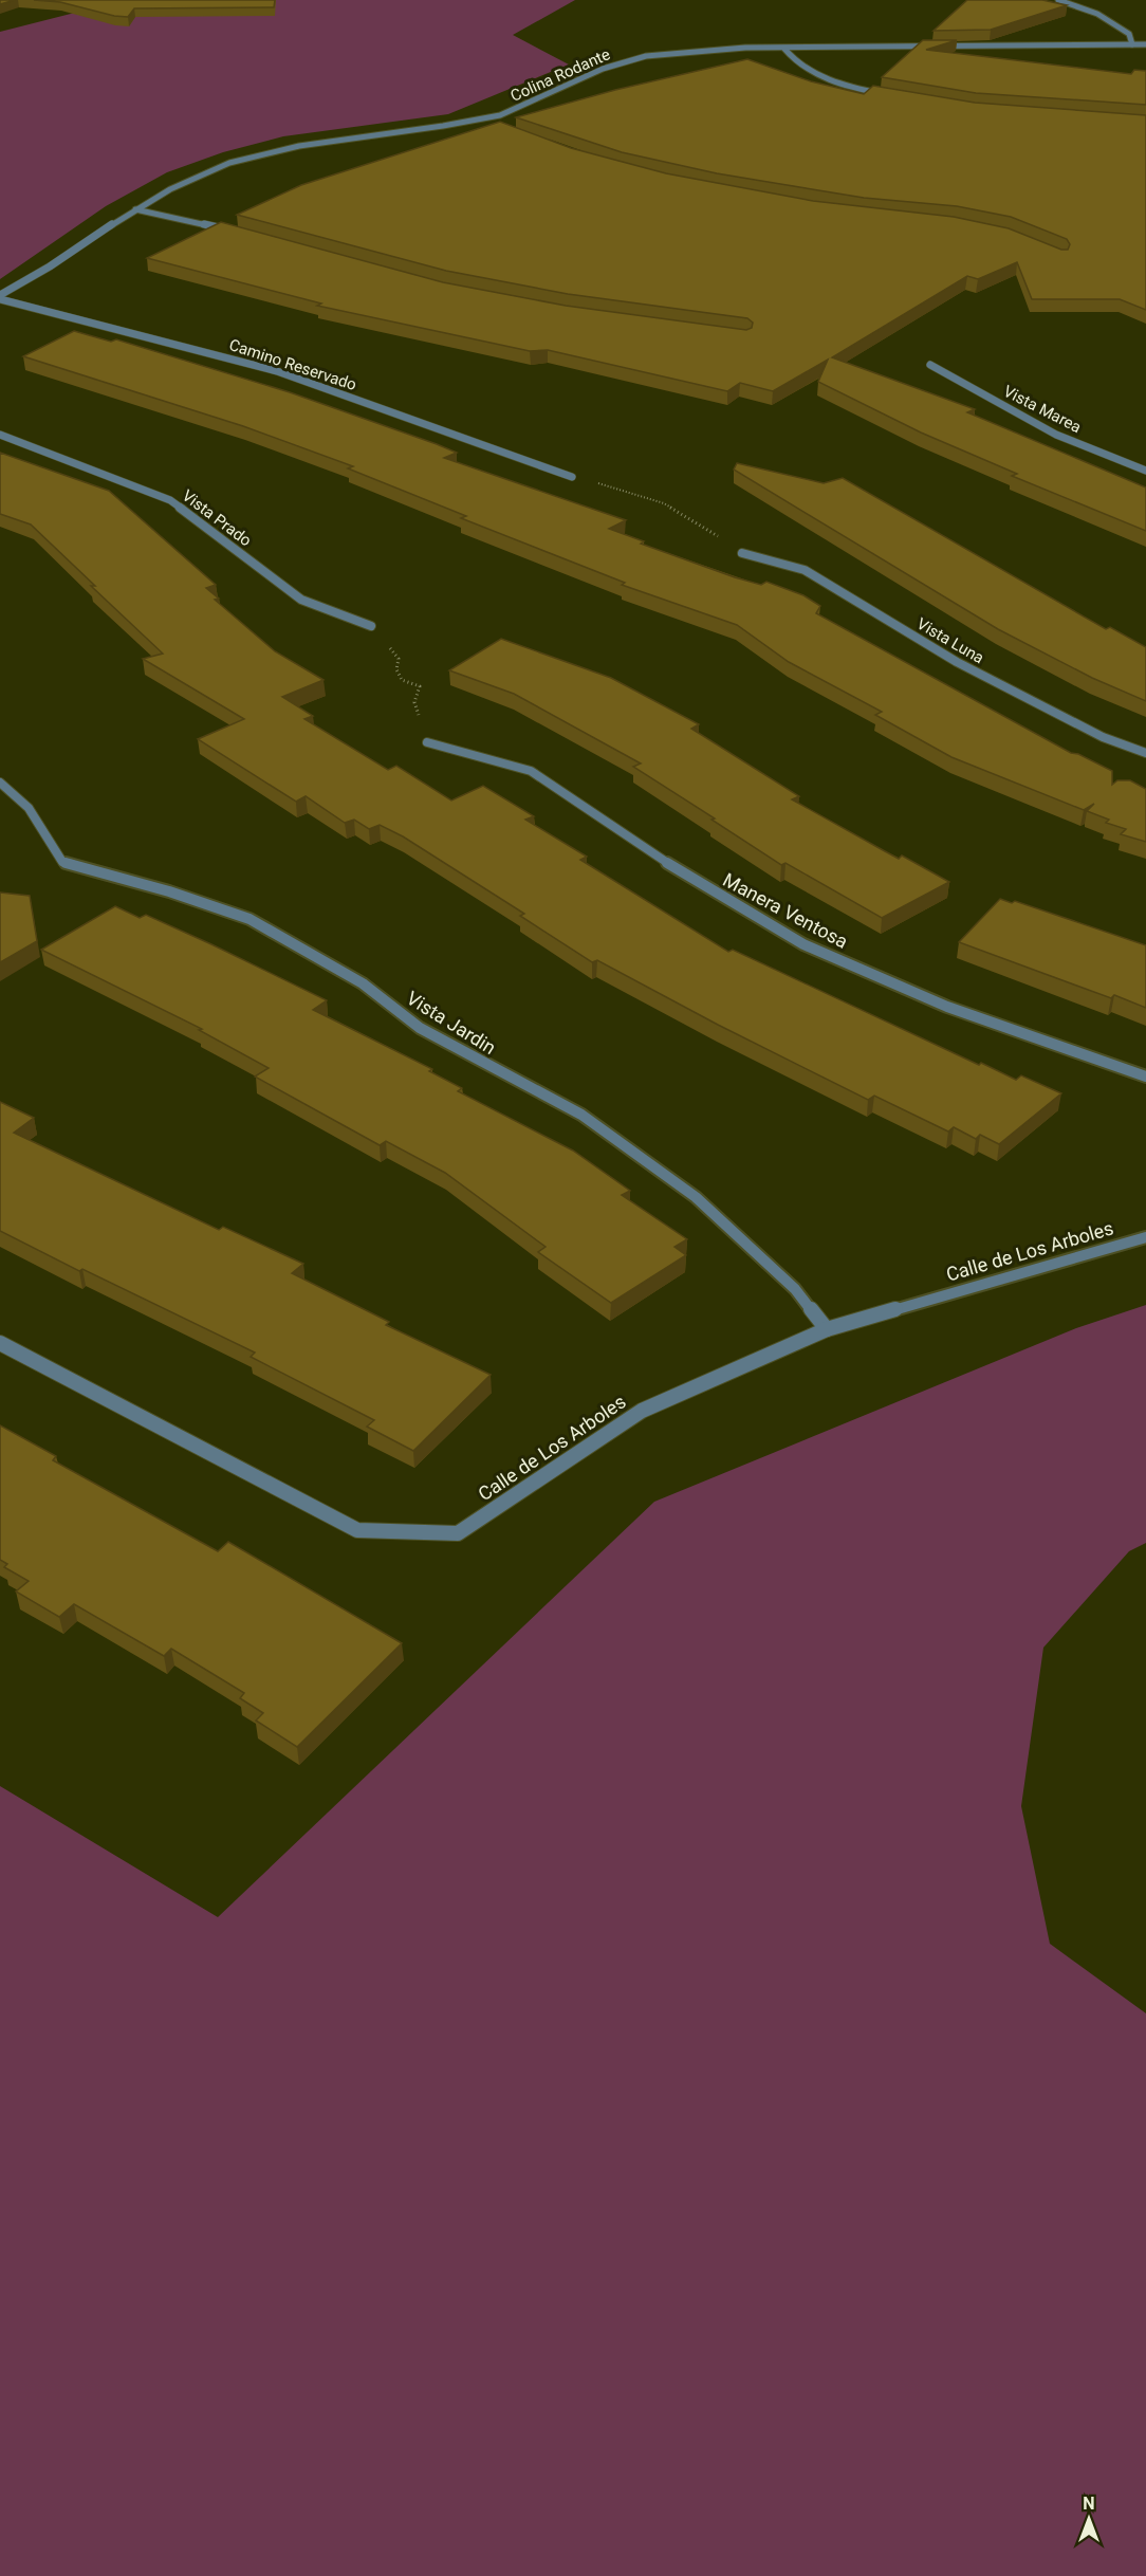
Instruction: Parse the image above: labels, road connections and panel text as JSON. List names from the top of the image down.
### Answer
{
  "streets": {
    "street": [
      "Colina Rodante",
      "Camino Reservado",
      "Vista Marea",
      "Vista Prado",
      "Vista Luna",
      "Manera Ventosa",
      "Vista Jardin",
      "Calle de Los Arboles"
    ]
  },
  "crossings": [
    ["Colina Rodante", "Camino Reservado"],
    ["Vista Jardin", "Calle de Los Arboles"]
  ],
  "north": "top"
}
